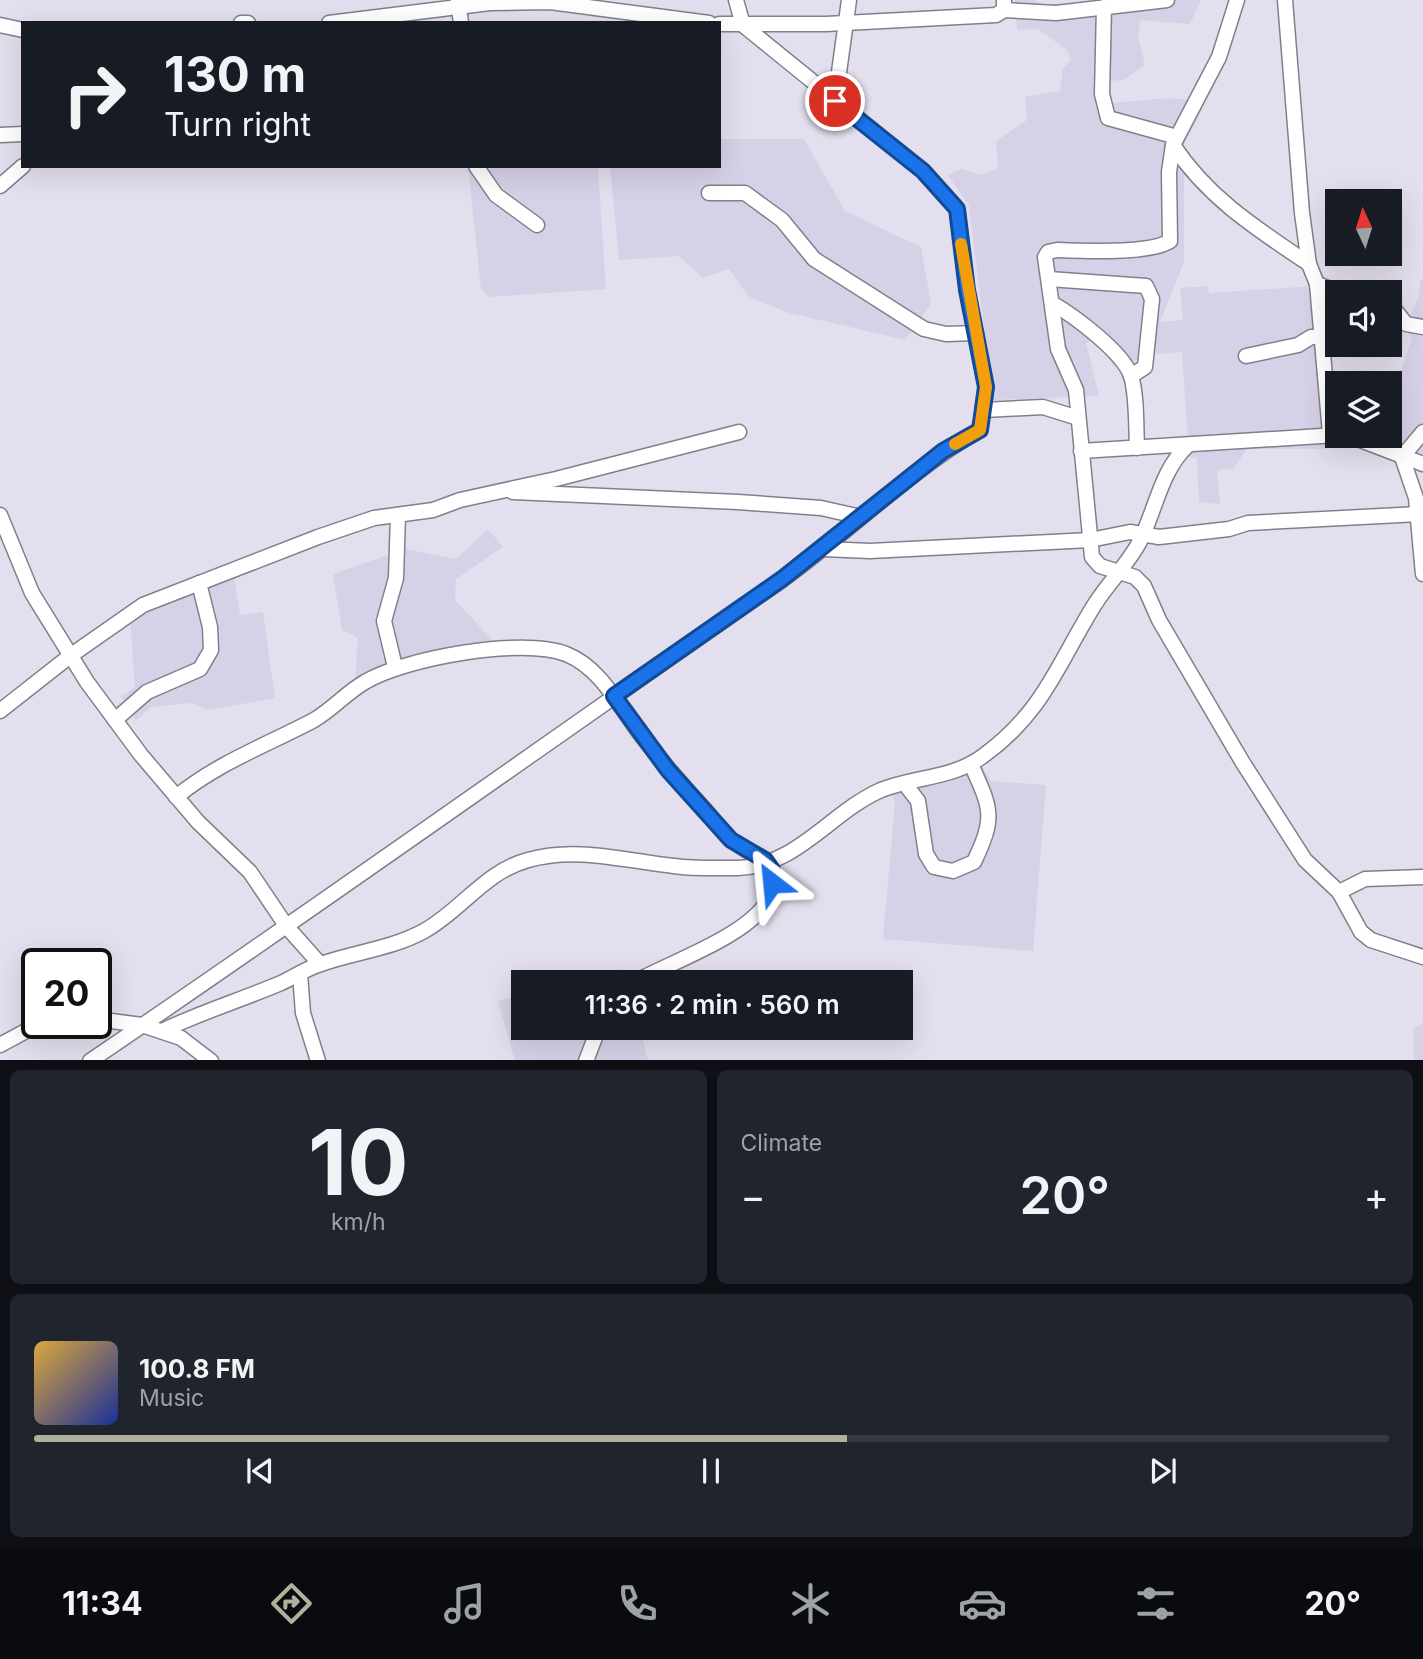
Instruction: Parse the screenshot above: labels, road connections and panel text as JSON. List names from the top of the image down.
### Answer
{
  "north": "top",
  "page": {
    "turn": ["130 m", "Turn right"],
    "limit": "20",
    "trip": "11:36 · 2 min · 560 m",
    "tile": [
      ["10", "km/h"],
      "Climate"
    ],
    "heat": ["−", "20°", "+"],
    "song": ["100.8 FM", "Music"],
    "tabs": ["11:34", "20°"]
  }
}
